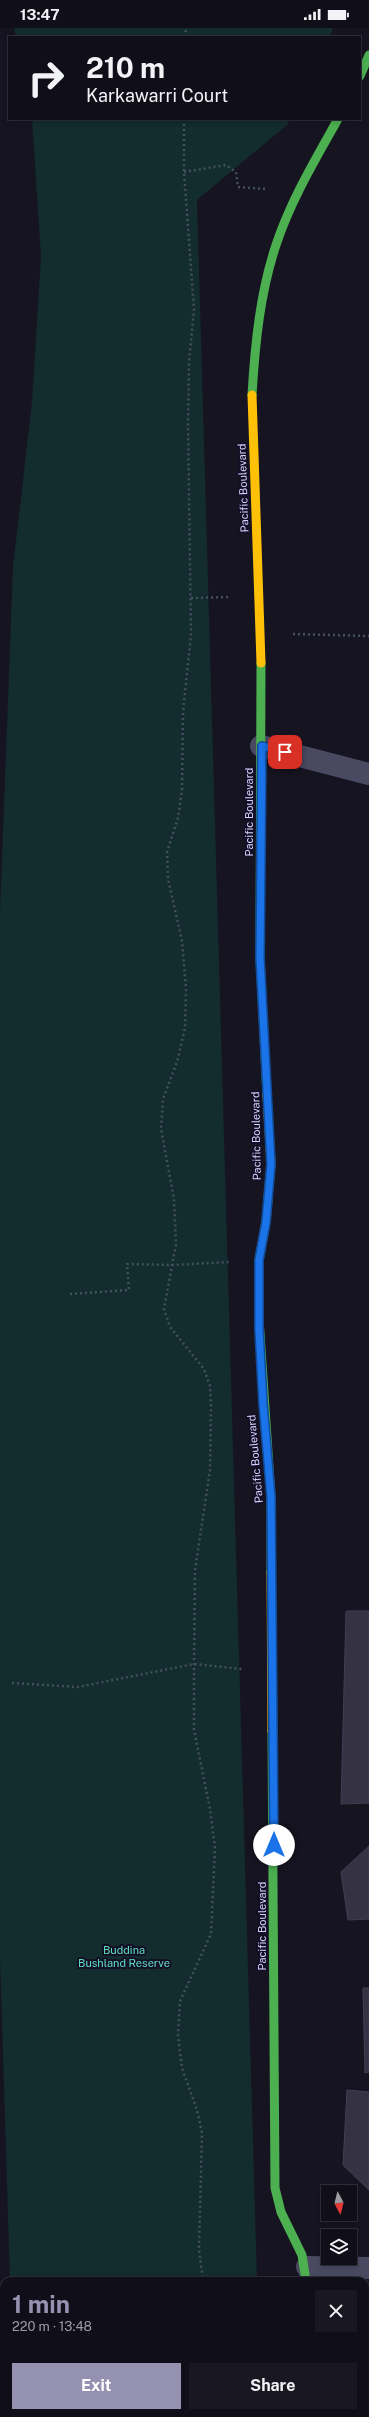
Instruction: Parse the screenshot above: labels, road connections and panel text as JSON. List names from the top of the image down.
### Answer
{
  "streets": {
    "street": ["Pacific Boulevard"]
  },
  "parks": ["Buddina Bushland Reserve"],
  "north": "bottom",
  "page": {
    "status": "13:47",
    "turn": ["210 m", "Karkawarri Court"],
    "heading": ["1 min", "220 m · 13:48"],
    "buttons": ["Exit", "Share"]
  }
}
